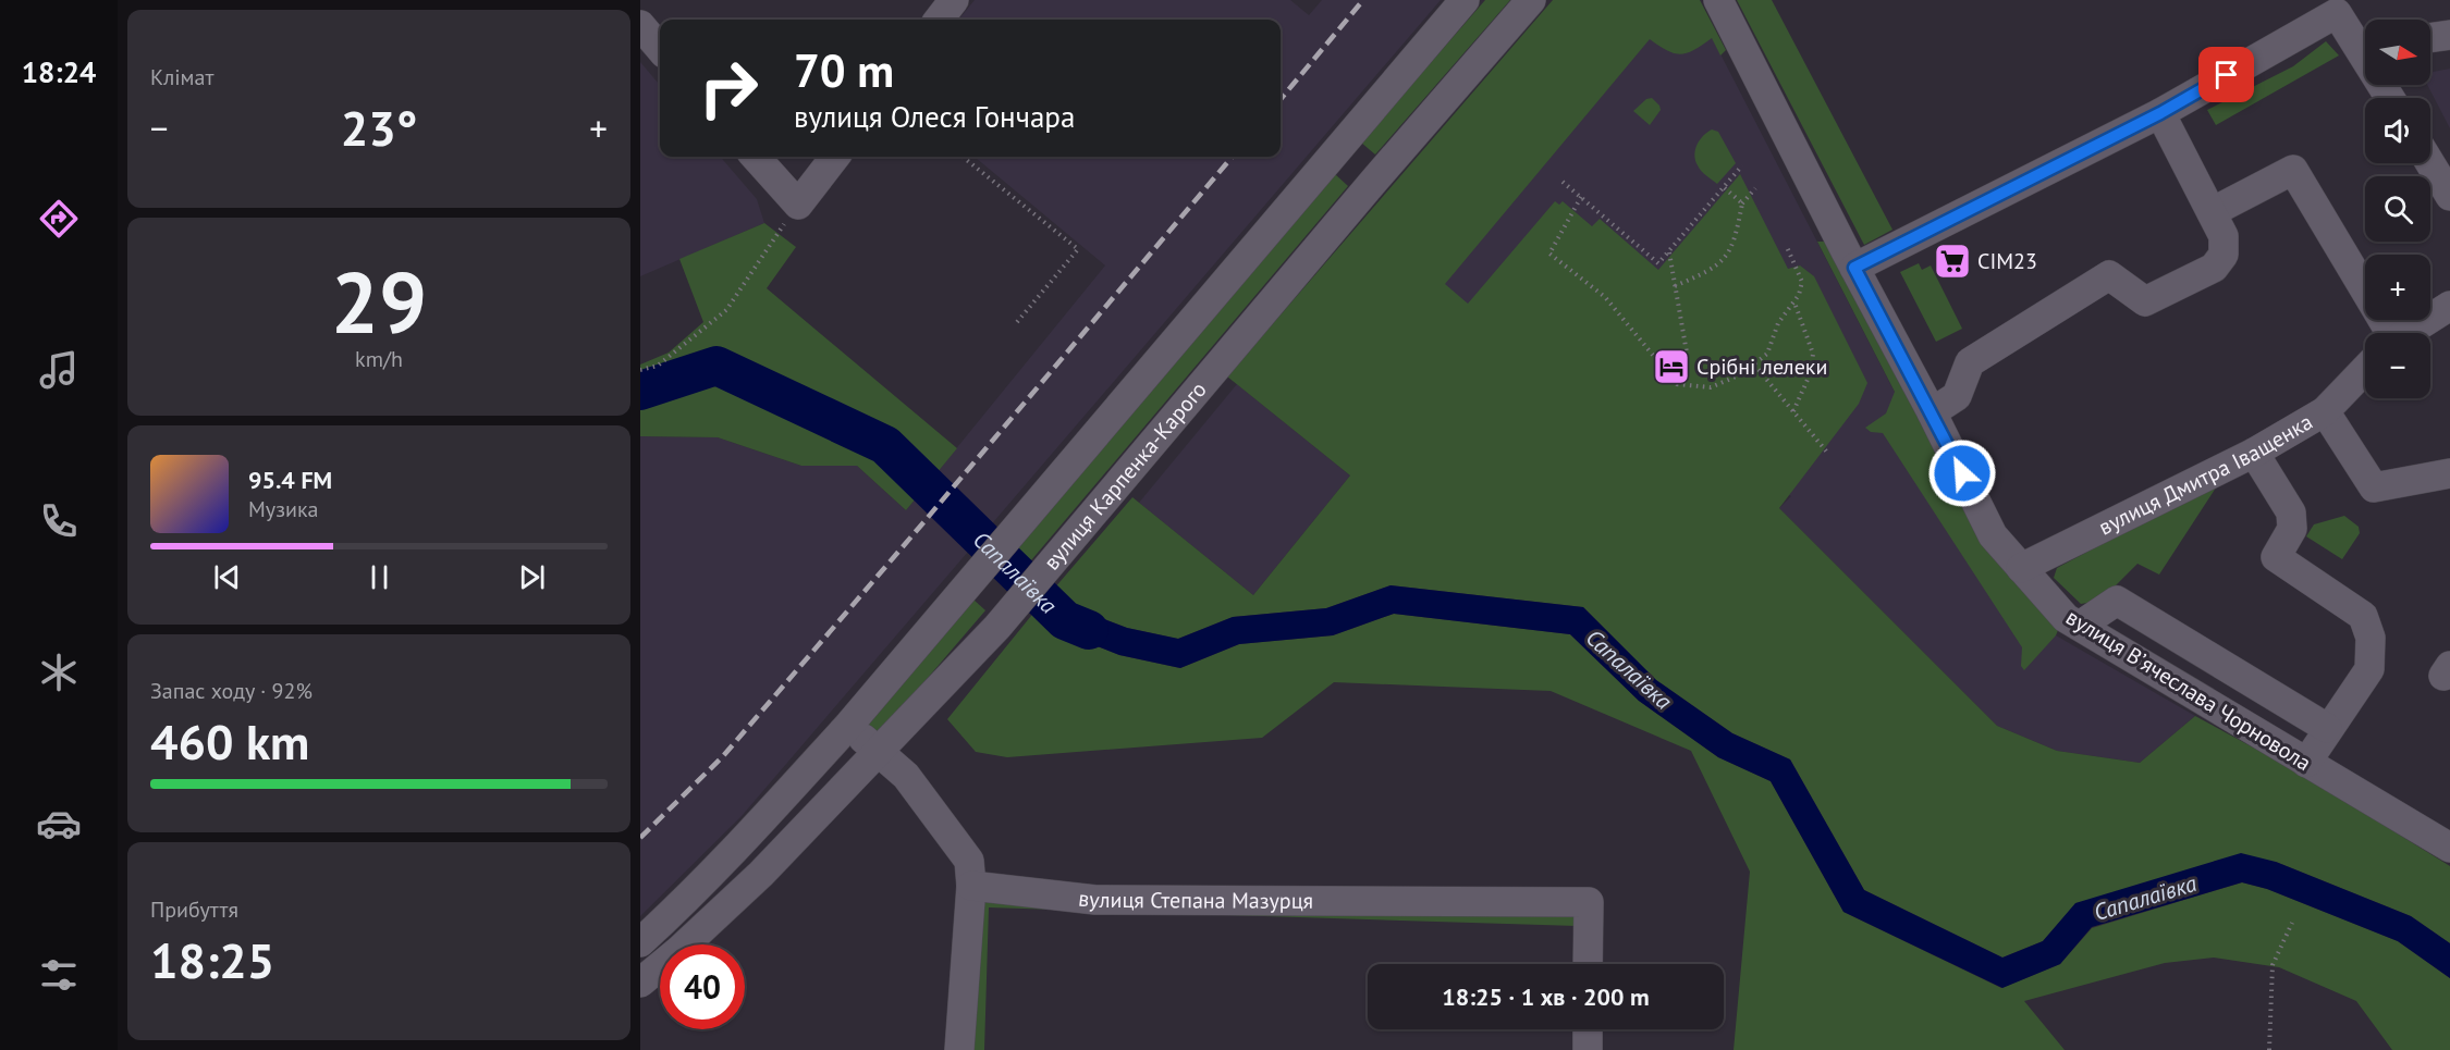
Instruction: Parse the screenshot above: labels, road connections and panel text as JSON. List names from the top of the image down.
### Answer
{
  "streets": {
    "street": [
      "вулиця Дмитра Іващенка",
      "вулиця Карпенка-Карого",
      "вулиця Вʼячеслава Чорновола",
      "вулиця Степана Мазурця"
    ]
  },
  "crossings": [
    ["вулиця Дмитра Іващенка", "вулиця Вʼячеслава Чорновола"]
  ],
  "water": ["Сапалаївка"],
  "places": {
    "supermarket": ["СІМ23"],
    "hotel": ["Срібні лелеки"]
  },
  "north": "right",
  "page": {
    "tabs": "18:24",
    "tile": [
      "Клімат",
      ["29", "km/h"],
      ["Запас ходу · 92%", "460 km"],
      ["Прибуття", "18:25"]
    ],
    "map_buttons": ["+", "−"],
    "turn": ["70 m", "вулиця Олеся Гончара"],
    "heat": ["−", "23°", "+"],
    "song": ["95.4 FM", "Музика"],
    "limit": "40",
    "trip": "18:25 · 1 хв · 200 m"
  }
}
